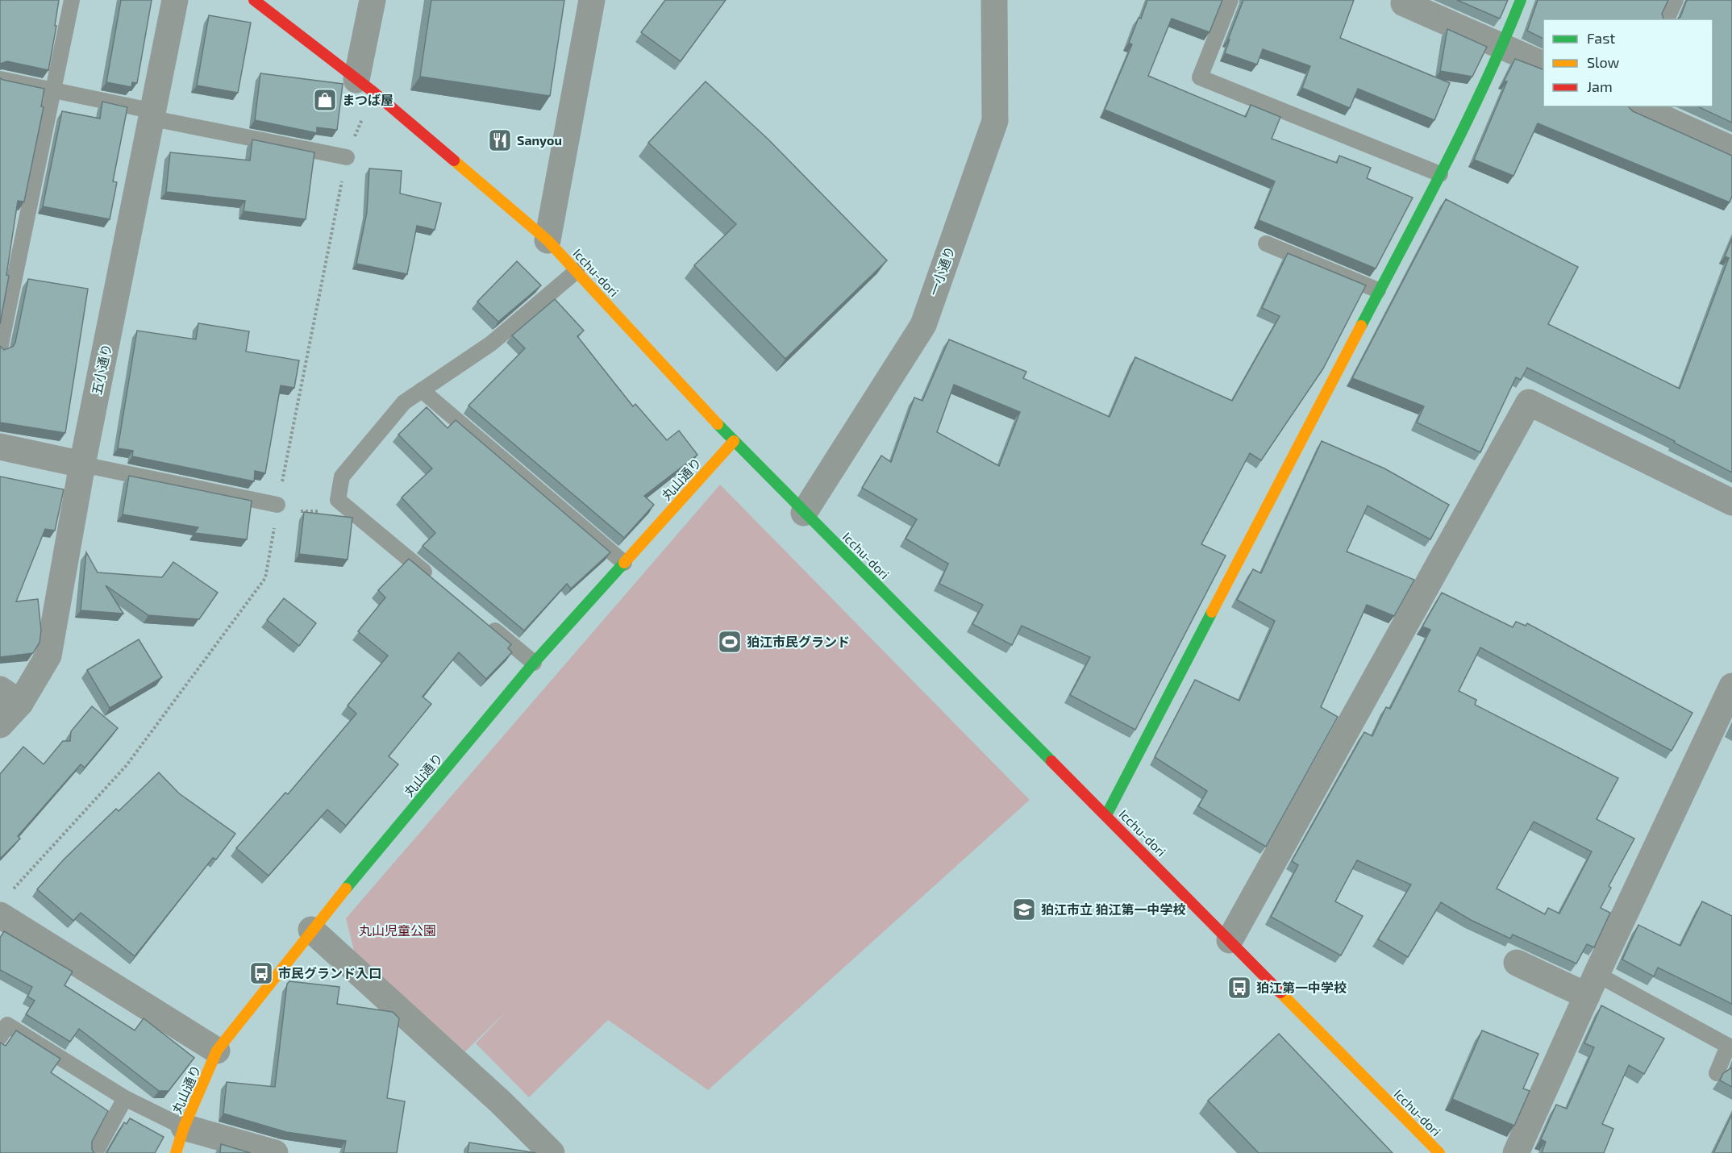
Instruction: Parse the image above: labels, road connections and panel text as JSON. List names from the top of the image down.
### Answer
{
  "streets": {
    "street": [
      "一小通り",
      "Icchu-dori",
      "五小通り",
      "丸山通り"
    ]
  },
  "crossings": [
    ["一小通り", "Icchu-dori"],
    ["Icchu-dori", "丸山通り"]
  ],
  "parks": ["丸山児童公園"],
  "places": {
    "shop": ["まつば屋"],
    "restaurant": ["Sanyou"],
    "sports": ["狛江市民グランド"],
    "school or university": ["狛江市立 狛江第一中学校"],
    "bus stop": ["市民グランド入口", "狛江第一中学校"]
  },
  "legend": ["Fast", "Slow", "Jam"]
}
